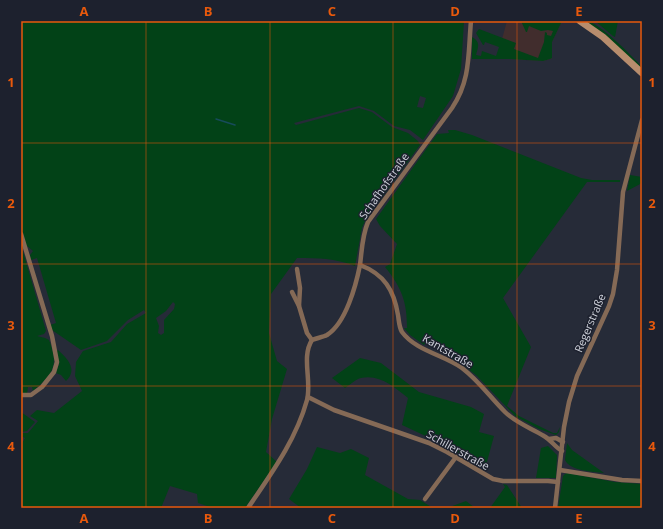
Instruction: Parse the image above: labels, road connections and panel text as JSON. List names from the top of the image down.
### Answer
{
  "streets": {
    "street": [
      "Schafhofstraße",
      "Regerstraße",
      "Kantstraße",
      "Schillerstraße"
    ]
  },
  "crossings": [
    ["Schafhofstraße", "Kantstraße"],
    ["Regerstraße", "Kantstraße"],
    ["Regerstraße", "Schillerstraße"]
  ],
  "grid": {
    "columns": [
      "A",
      "B",
      "C",
      "D",
      "E"
    ],
    "rows": [
      "1",
      "2",
      "3",
      "4"
    ]
  }
}
